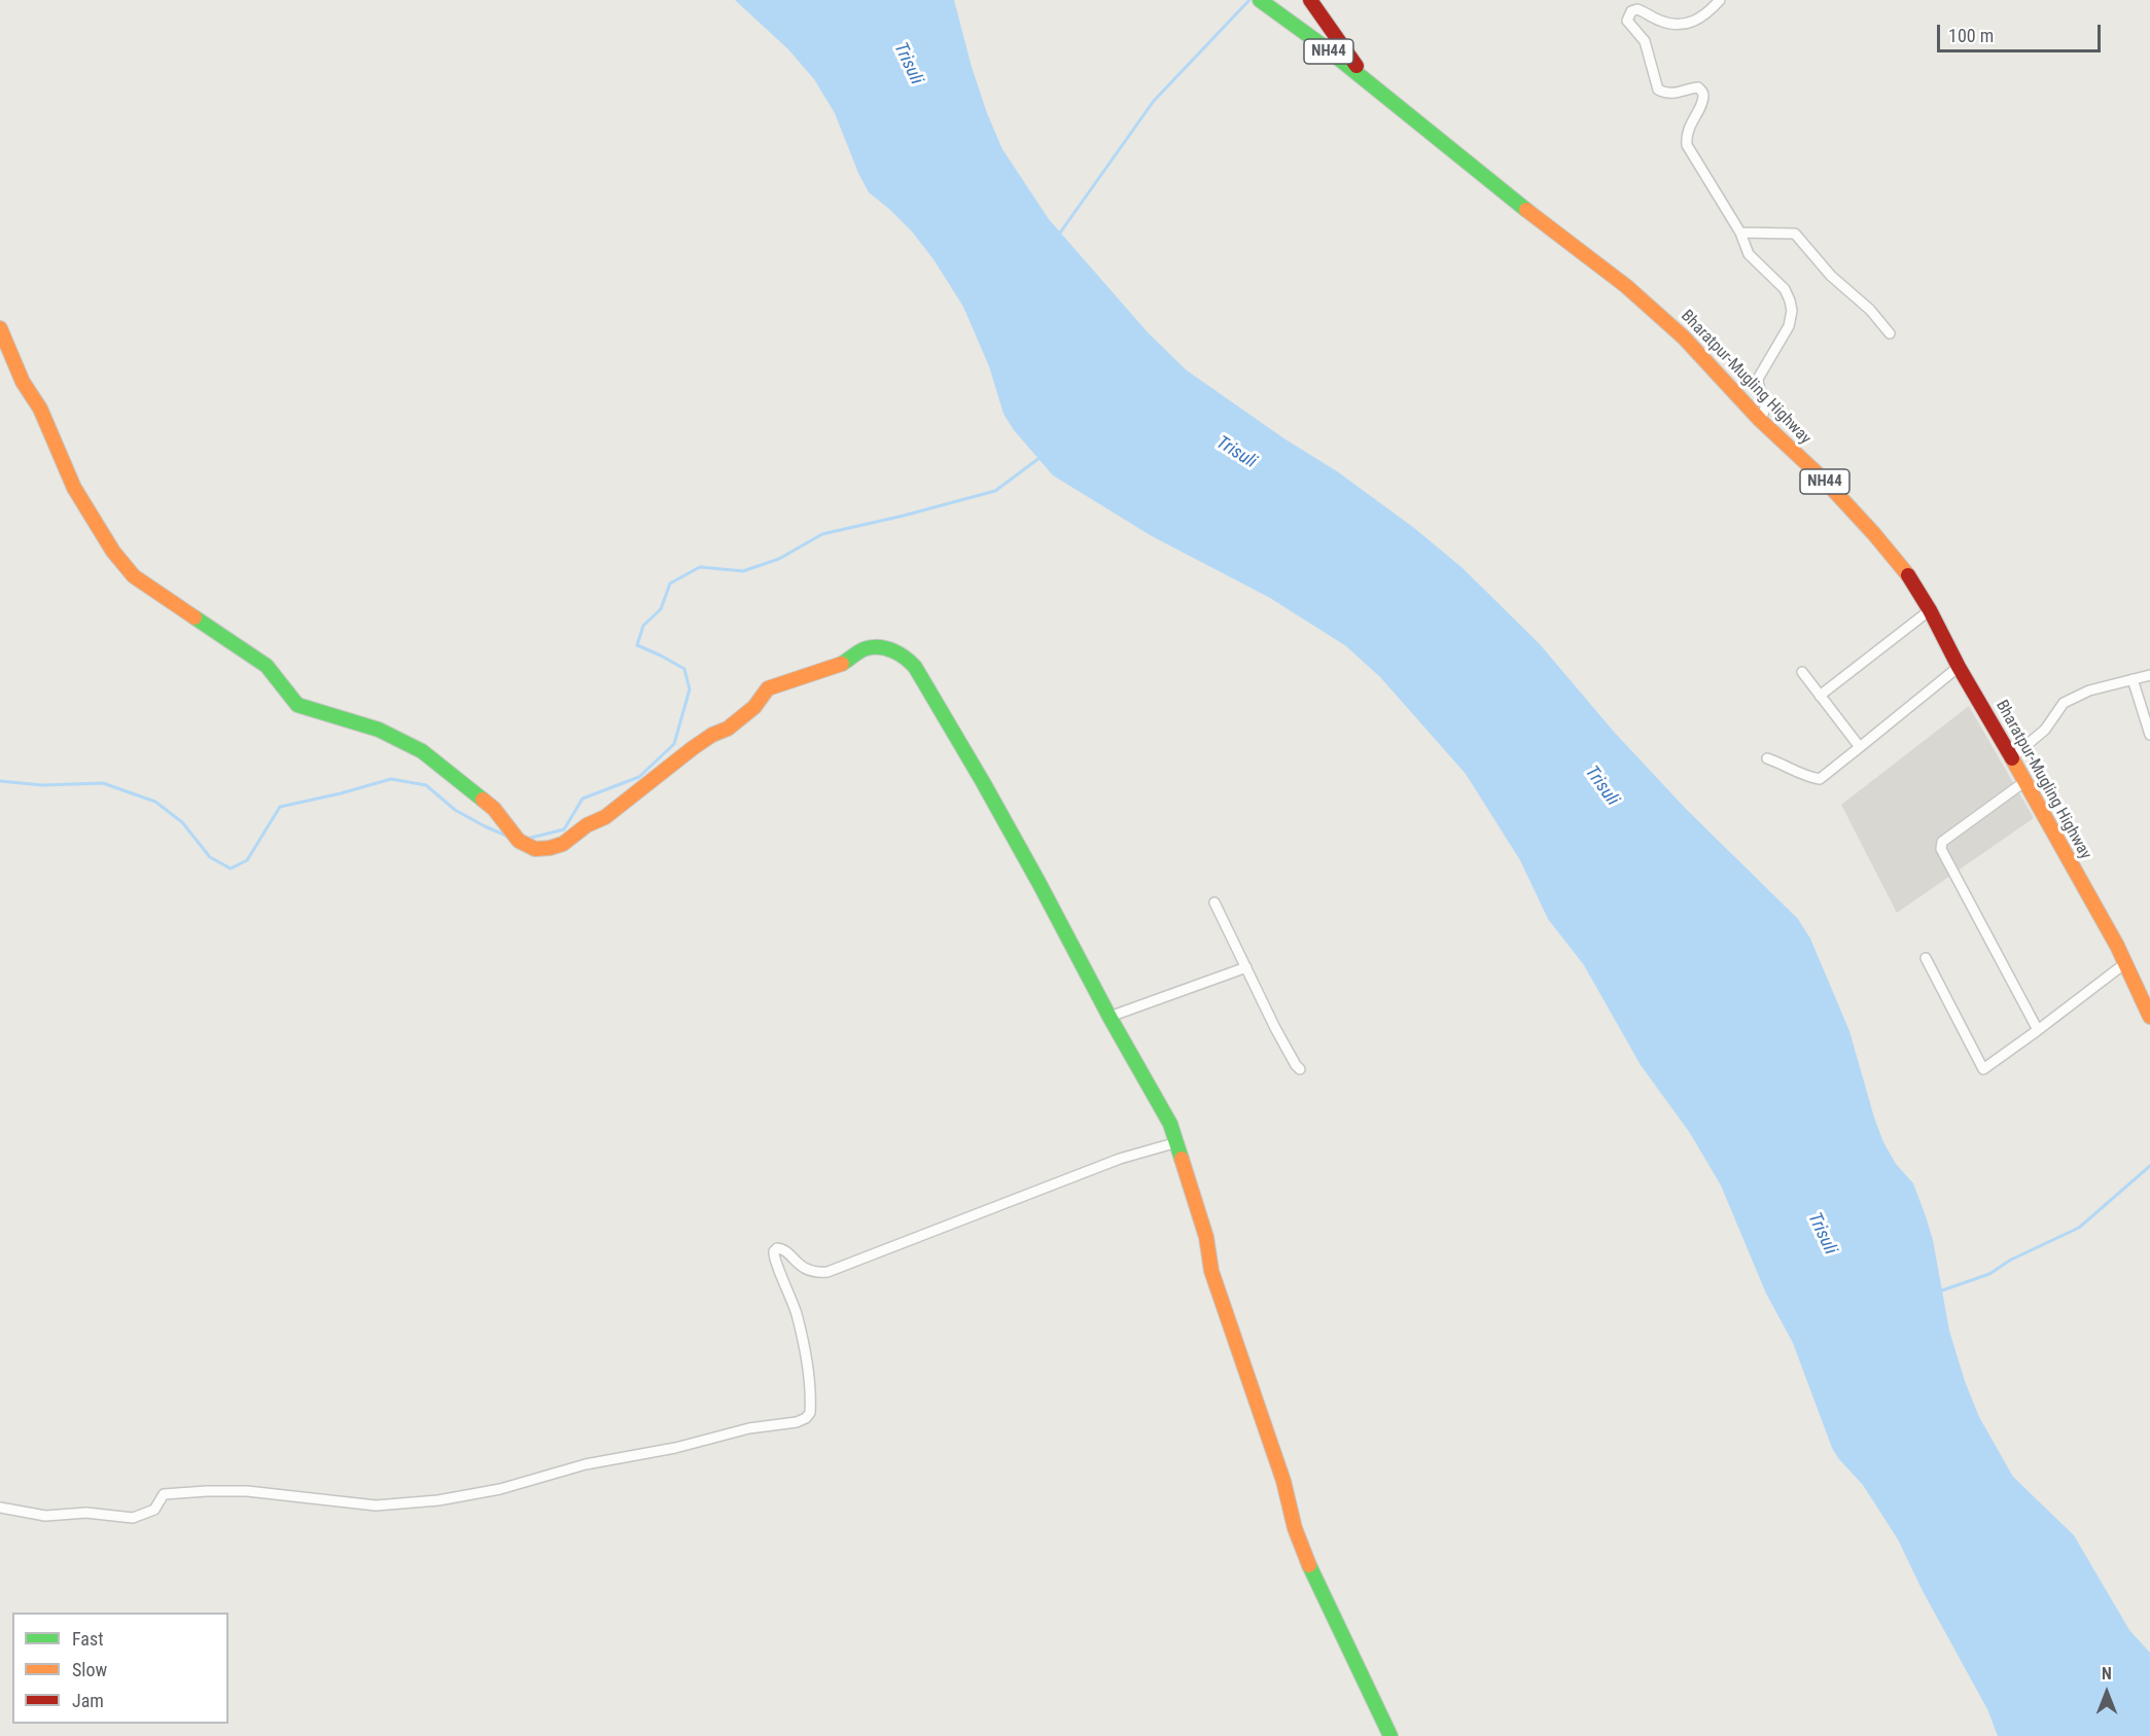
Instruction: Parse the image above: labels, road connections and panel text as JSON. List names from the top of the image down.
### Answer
{
  "streets": {
    "main road": ["NH44", "Bharatpur-Mugling Highway"]
  },
  "water": ["Trisuli"],
  "legend": ["Fast", "Slow", "Jam"],
  "scale_bar": "100 m",
  "north": "top"
}
